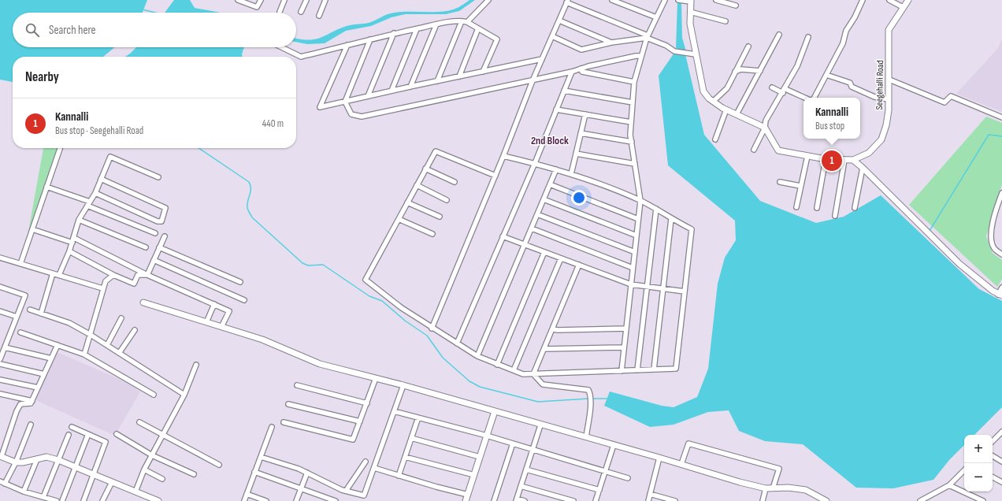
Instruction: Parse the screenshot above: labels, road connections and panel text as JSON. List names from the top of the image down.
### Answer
{
  "streets": {
    "street": ["Seegehalli Road"]
  },
  "districts": ["2nd Block"],
  "page": {
    "search": "Search here",
    "heading": "Nearby",
    "popup": ["Kannalli", "Bus stop"],
    "list": [
      {
        "mark": "1",
        "name": "Kannalli",
        "note": "Bus stop · Seegehalli Road",
        "value": "440 m"
      }
    ],
    "pins": "1",
    "map_buttons": ["+", "−"]
  }
}
